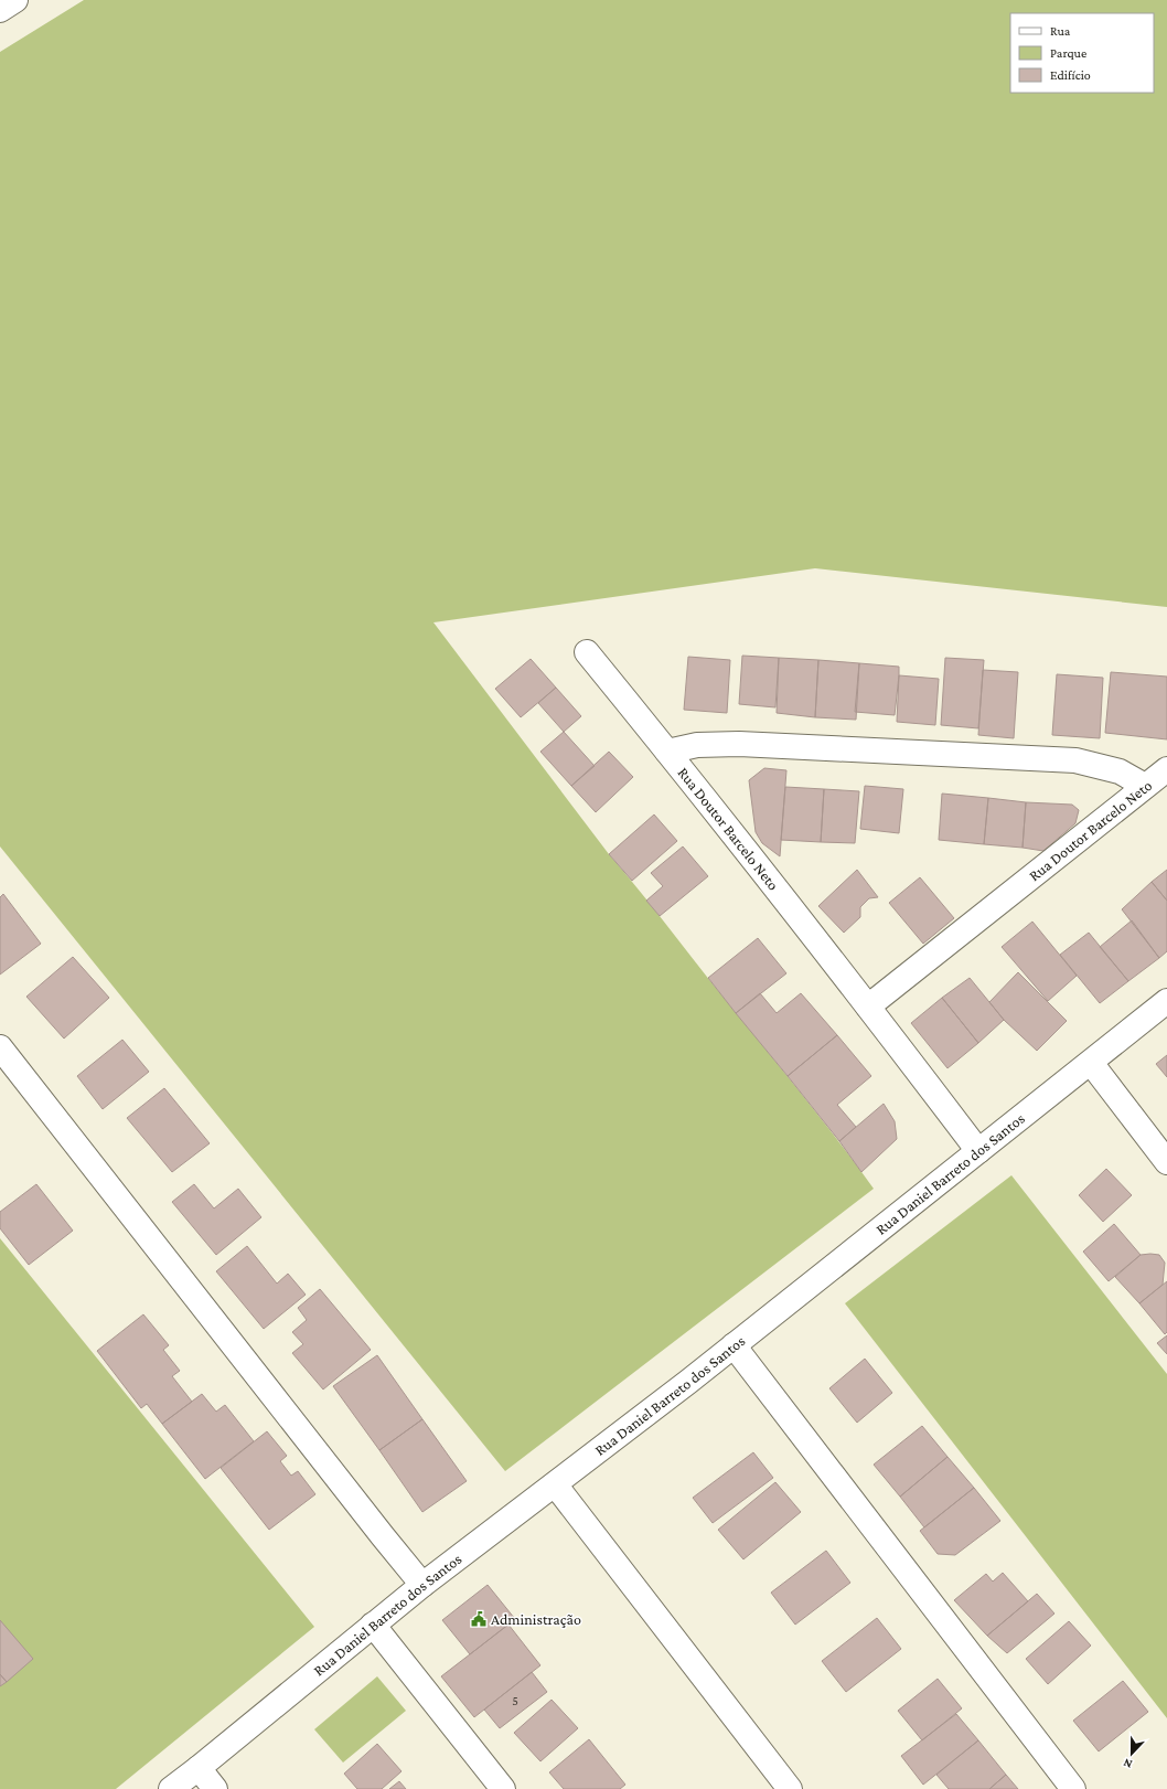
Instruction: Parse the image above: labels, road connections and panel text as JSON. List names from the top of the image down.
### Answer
{
  "streets": {
    "street": ["Rua Doutor Barcelo Neto", "Rua Daniel Barreto dos Santos"]
  },
  "crossings": [
    ["Rua Doutor Barcelo Neto", "Rua Daniel Barreto dos Santos"]
  ],
  "places": {
    "public building": ["Administração"]
  },
  "house_numbers": ["5"],
  "legend": ["Rua", "Parque", "Edifício"],
  "north": "bottom"
}
